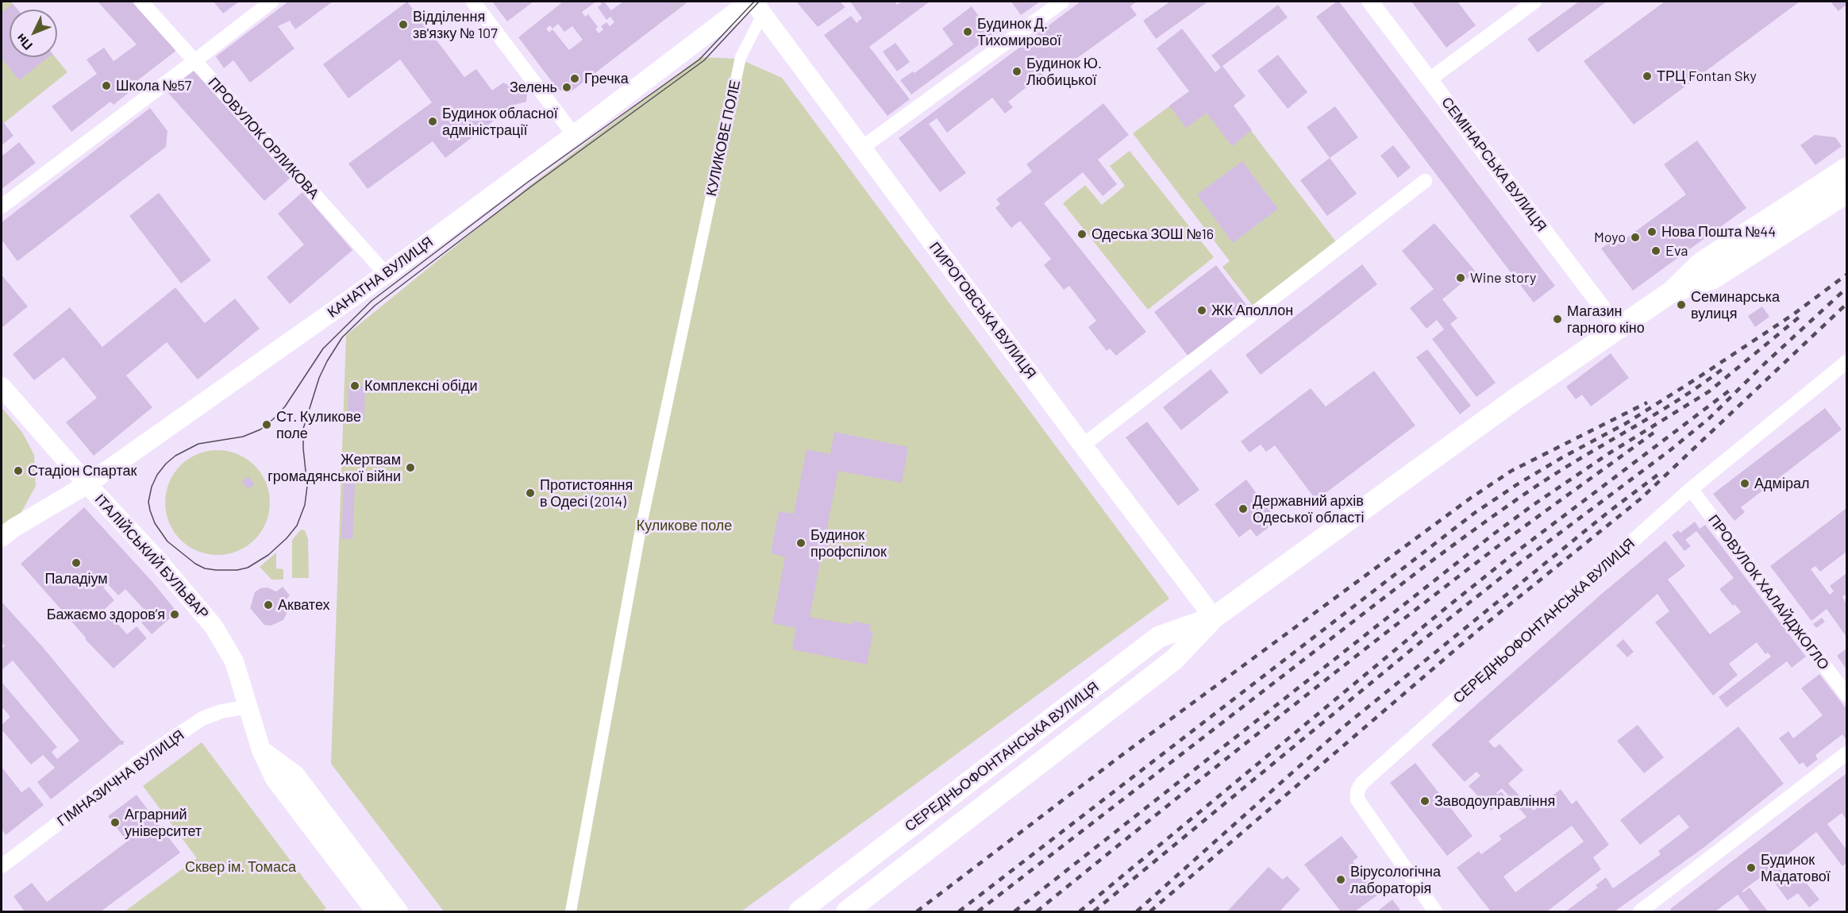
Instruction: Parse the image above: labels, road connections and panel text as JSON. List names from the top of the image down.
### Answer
{
  "streets": {
    "main road": [
      "КАНАТНА ВУЛИЦЯ",
      "ПИРОГОВСЬКА ВУЛИЦЯ",
      "ІТАЛІЙСЬКИЙ БУЛЬВАР",
      "СЕРЕДНЬОФОНТАНСЬКА ВУЛИЦЯ"
    ],
    "street": [
      "ПРОВУЛОК ОРЛИКОВА",
      "КУЛИКОВЕ ПОЛЕ",
      "СЕМІНАРСЬКА ВУЛИЦЯ",
      "ПРОВУЛОК ХАЛАЙДЖОГЛО",
      "ГІМНАЗИЧНА ВУЛИЦЯ"
    ]
  },
  "crossings": [
    ["ПРОВУЛОК ОРЛИКОВА", "КАНАТНА ВУЛИЦЯ"],
    ["КУЛИКОВЕ ПОЛЕ", "КАНАТНА ВУЛИЦЯ"],
    ["КУЛИКОВЕ ПОЛЕ", "ПИРОГОВСЬКА ВУЛИЦЯ"],
    ["СЕМІНАРСЬКА ВУЛИЦЯ", "СЕРЕДНЬОФОНТАНСЬКА ВУЛИЦЯ"],
    ["КАНАТНА ВУЛИЦЯ", "ПИРОГОВСЬКА ВУЛИЦЯ"],
    ["КАНАТНА ВУЛИЦЯ", "ІТАЛІЙСЬКИЙ БУЛЬВАР"],
    ["ПИРОГОВСЬКА ВУЛИЦЯ", "СЕРЕДНЬОФОНТАНСЬКА ВУЛИЦЯ"],
    ["ІТАЛІЙСЬКИЙ БУЛЬВАР", "ГІМНАЗИЧНА ВУЛИЦЯ"],
    ["ПРОВУЛОК ХАЛАЙДЖОГЛО", "СЕРЕДНЬОФОНТАНСЬКА ВУЛИЦЯ"]
  ],
  "parks": ["Куликове поле", "Сквер ім. Томаса"],
  "places": [
    "Відділення зв'язку № 107",
    "Будинок Д. Тихомирової",
    "Будинок Ю. Любицької",
    "ТРЦ Fontan Sky",
    "Гречка",
    "Школа №57",
    "Зелень",
    "Будинок обласної адміністрації",
    "Нова Пошта №44",
    "Одеська ЗОШ №16",
    "Moyo",
    "Eva",
    "Wine story",
    "Семинарська вулиця",
    "ЖК Аполлон",
    "Магазин гарного кіно",
    "Комплексні обіди",
    "Ст. Куликове поле",
    "Жертвам громадянської війни",
    "Стадіон Спартак",
    "Адмірал",
    "Протистояння в Одесі (2014)",
    "Державний архів Одеської області",
    "Будинок профспілок",
    "Паладіум",
    "Акватех",
    "Бажаємо здоровʼя",
    "Заводоуправління",
    "Аграрний університет",
    "Будинок Мадатової",
    "Вірусологічна лабораторія"
  ],
  "north": "bottom left"
}
